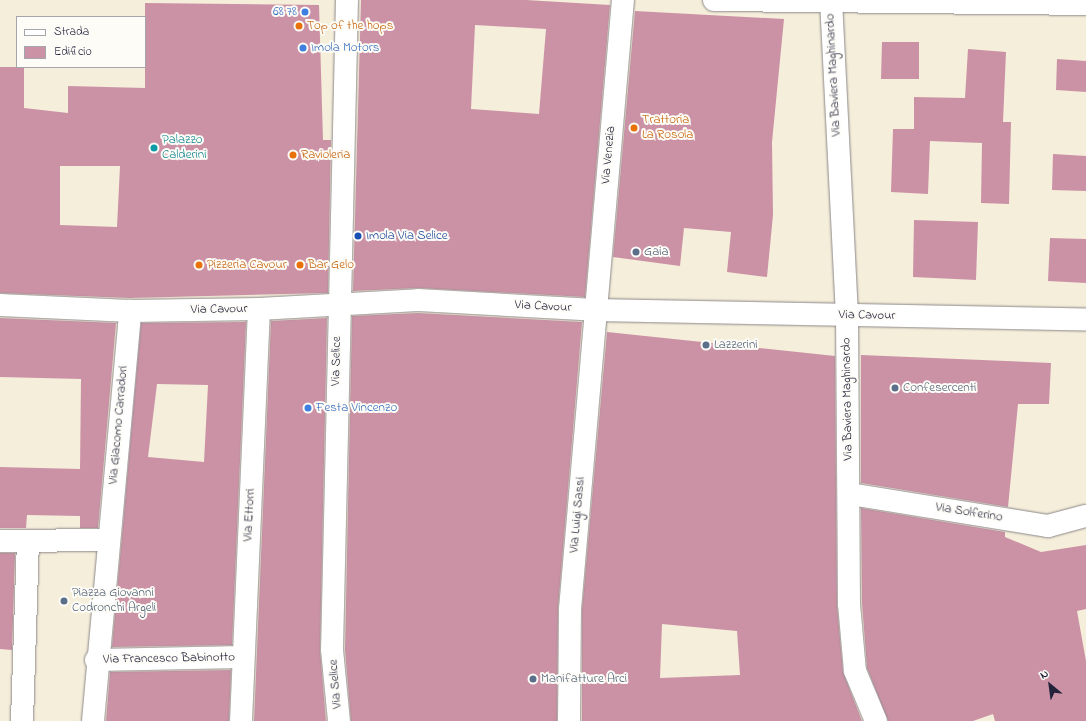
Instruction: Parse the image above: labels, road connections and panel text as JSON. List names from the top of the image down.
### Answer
{
  "streets": {
    "street": [
      "Via Baviera Maghinardo",
      "Via Venezia",
      "Via Cavour",
      "Via Selice",
      "Via Giacomo Carradori",
      "Via Solferino",
      "Via Ettorri",
      "Via Luigi Sassi",
      "Via Francesco Babinotto"
    ]
  },
  "crossings": [
    ["Via Baviera Maghinardo", "Via Cavour"],
    ["Via Baviera Maghinardo", "Via Solferino"],
    ["Via Venezia", "Via Cavour"],
    ["Via Venezia", "Via Luigi Sassi"],
    ["Via Cavour", "Via Selice"],
    ["Via Cavour", "Via Giacomo Carradori"],
    ["Via Cavour", "Via Ettorri"],
    ["Via Cavour", "Via Luigi Sassi"],
    ["Via Ettorri", "Via Francesco Babinotto"]
  ],
  "places": [
    "68 78",
    "Top of the hops",
    "Imola Motors",
    "Trattoria La Rosola",
    "Palazzo Calderini",
    "Ravioleria",
    "Imola Via Selice",
    "Gaia",
    "Pizzeria Cavour",
    "Bar Gelo",
    "Lazzerini",
    "Confesercenti",
    "Festa Vincenzo",
    "Piazza Giovanni Codronchi Argeli",
    "Manifatture Arci"
  ],
  "legend": ["Strada", "Edificio"],
  "north": "top left"
}
